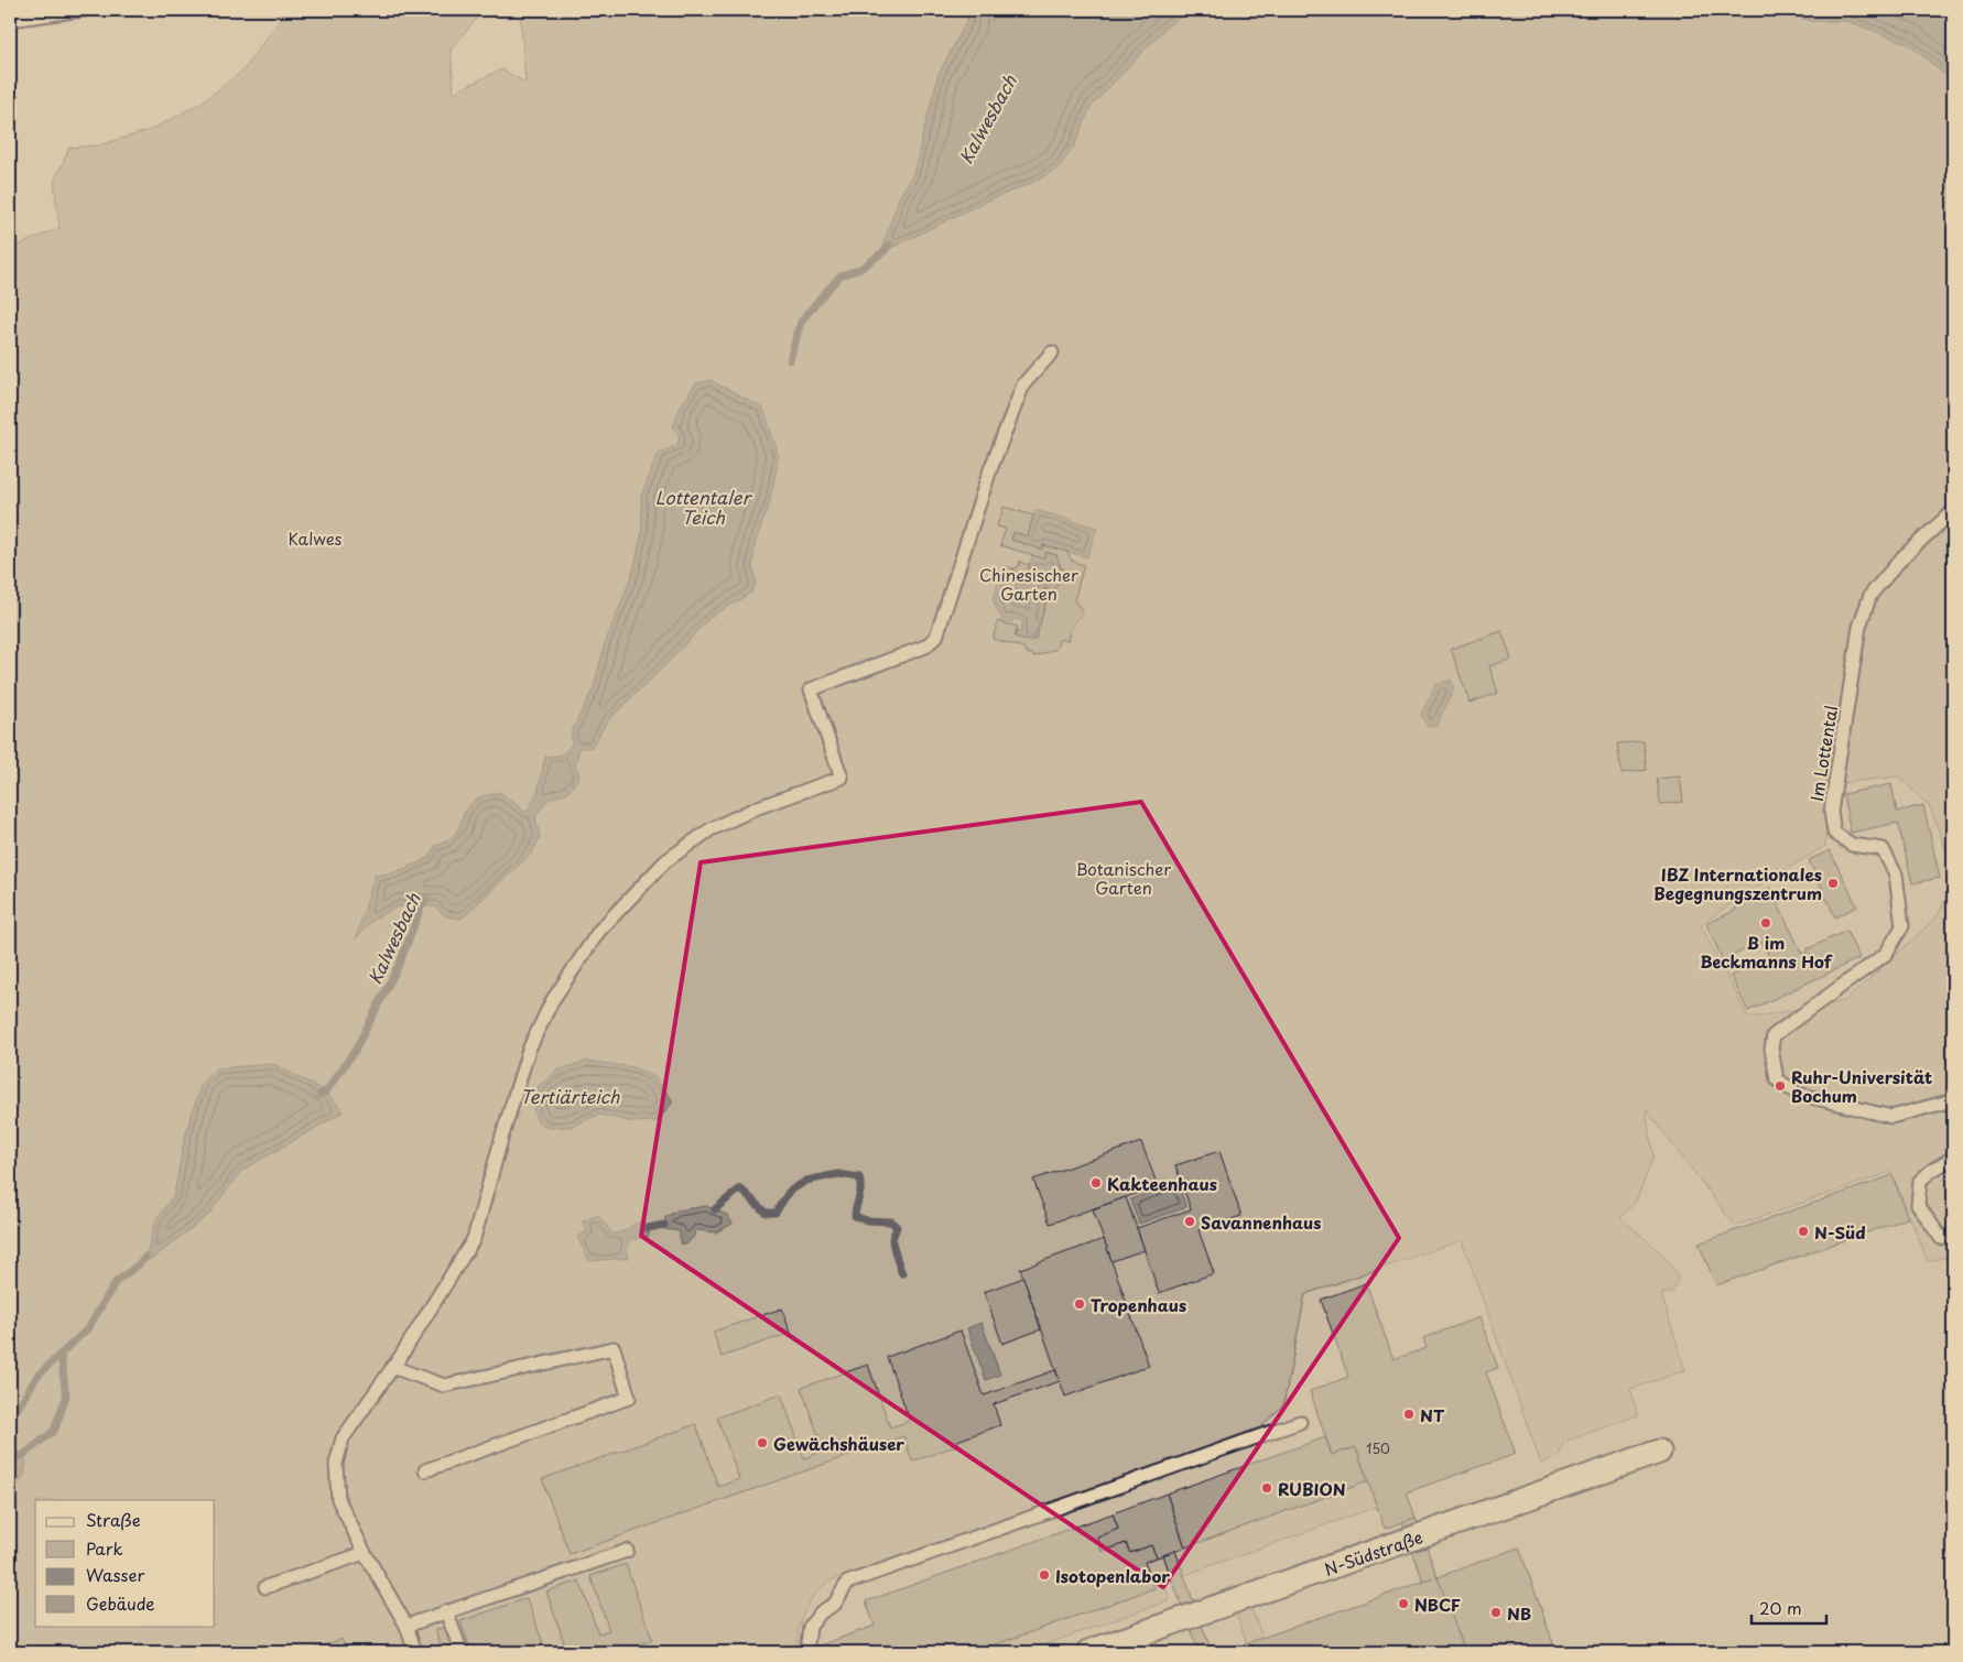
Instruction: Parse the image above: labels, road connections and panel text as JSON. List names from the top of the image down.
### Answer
{
  "streets": {
    "street": ["N-Südstraße"],
    "lane": ["Im Lottental"]
  },
  "water": ["Kalwesbach", "Lottentaler Teich", "Tertiärteich"],
  "parks": ["Kalwes", "Chinesischer Garten", "Botanischer Garten"],
  "places": [
    "IBZ Internationales Begegnungszentrum",
    "B im Beckmanns Hof",
    "Ruhr-Universität Bochum",
    "Kakteenhaus",
    "Savannenhaus",
    "N-Süd",
    "Tropenhaus",
    "NT",
    "Gewächshäuser",
    "RUBION",
    "Isotopenlabor",
    "NBCF",
    "NB"
  ],
  "house_numbers": ["150"],
  "legend": [
    "Straße",
    "Park",
    "Wasser",
    "Gebäude"
  ],
  "scale_bar": "20 m"
}
